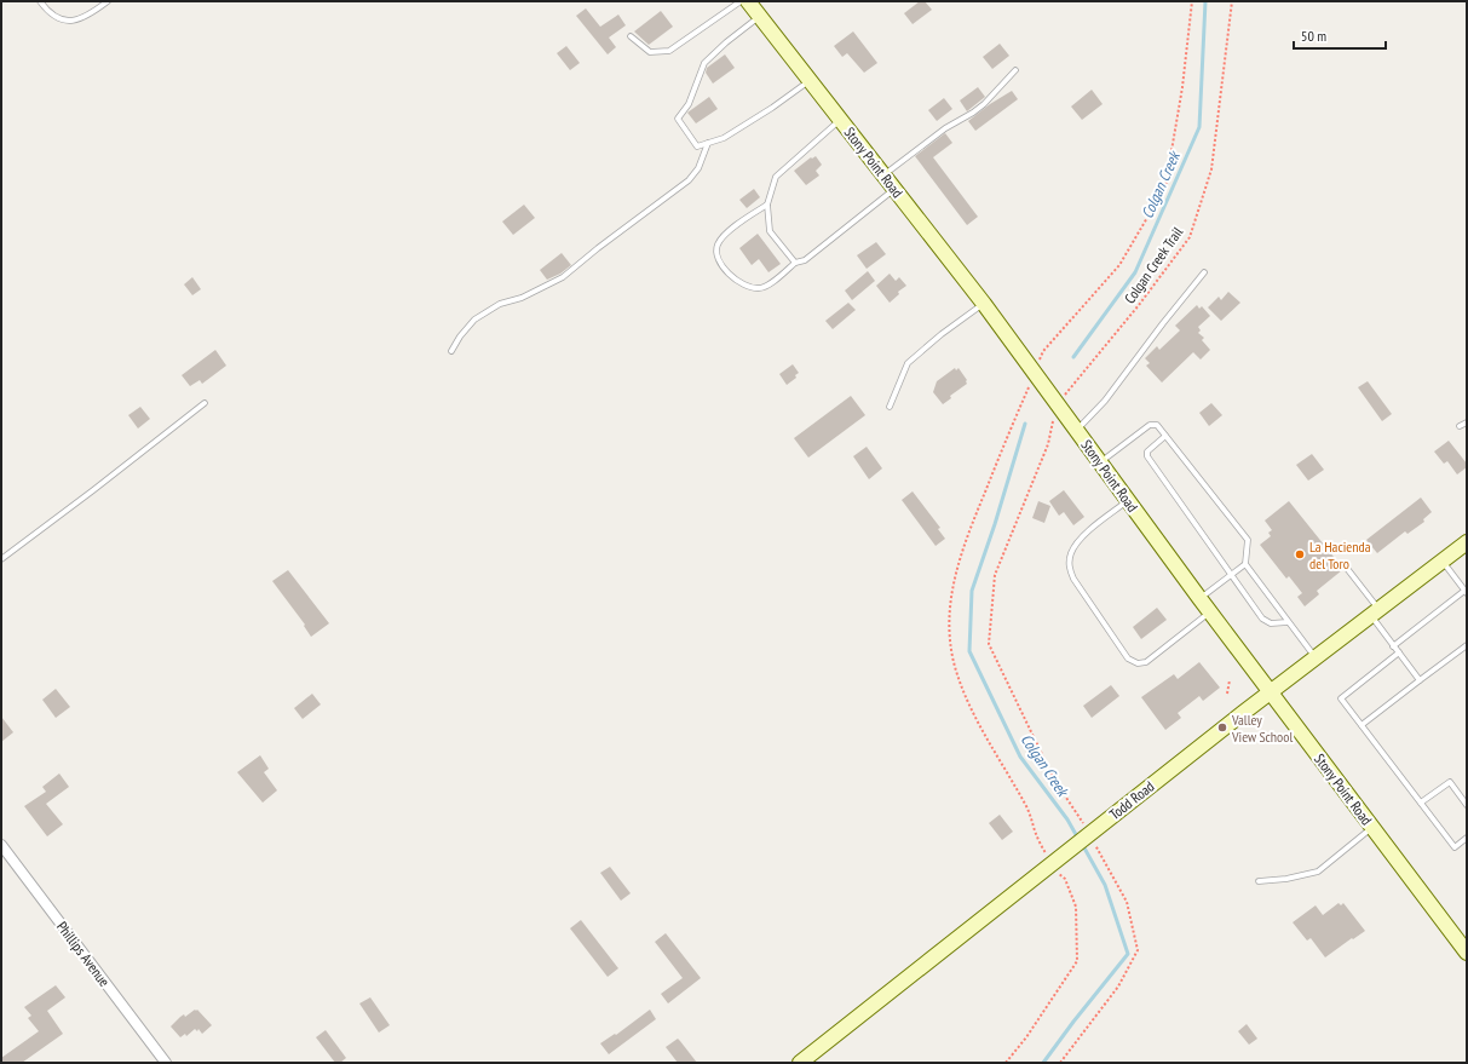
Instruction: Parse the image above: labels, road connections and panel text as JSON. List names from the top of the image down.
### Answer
{
  "streets": {
    "main road": ["Stony Point Road", "Todd Road"],
    "street": ["Phillips Avenue"],
    "path": ["Colgan Creek Trail"]
  },
  "crossings": [
    ["Stony Point Road", "Colgan Creek Trail"],
    ["Stony Point Road", "Todd Road"]
  ],
  "water": ["Colgan Creek"],
  "places": ["La Hacienda del Toro", "Valley View School"],
  "scale_bar": "50 m"
}
